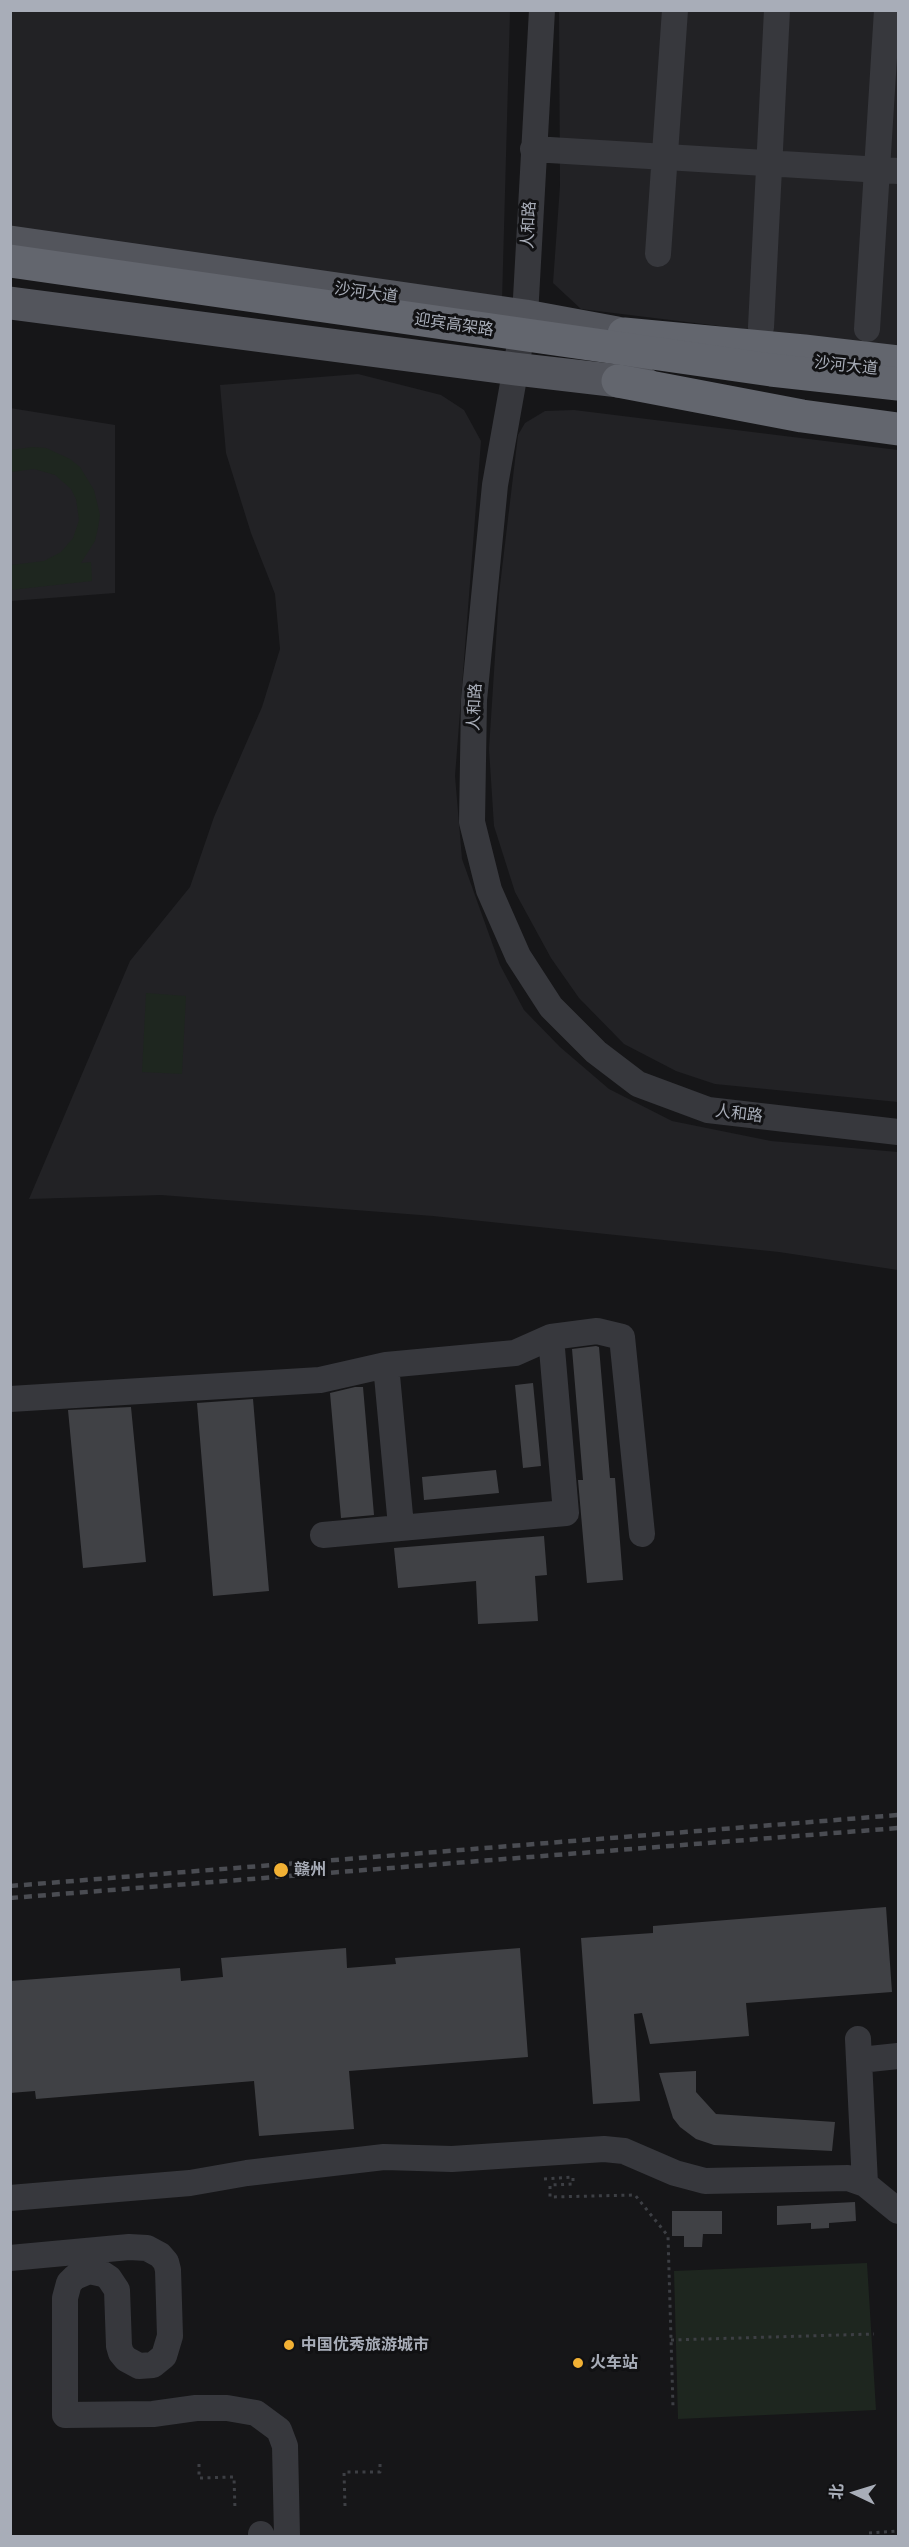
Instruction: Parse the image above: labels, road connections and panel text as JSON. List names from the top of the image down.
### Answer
{
  "streets": {
    "highway": ["迎宾高架路"],
    "main road": ["沙河大道"],
    "street": ["人和路"]
  },
  "crossings": [
    ["人和路", "沙河大道"]
  ],
  "places": ["赣州", "中国优秀旅游城市", "火车站"],
  "north": "left"
}
